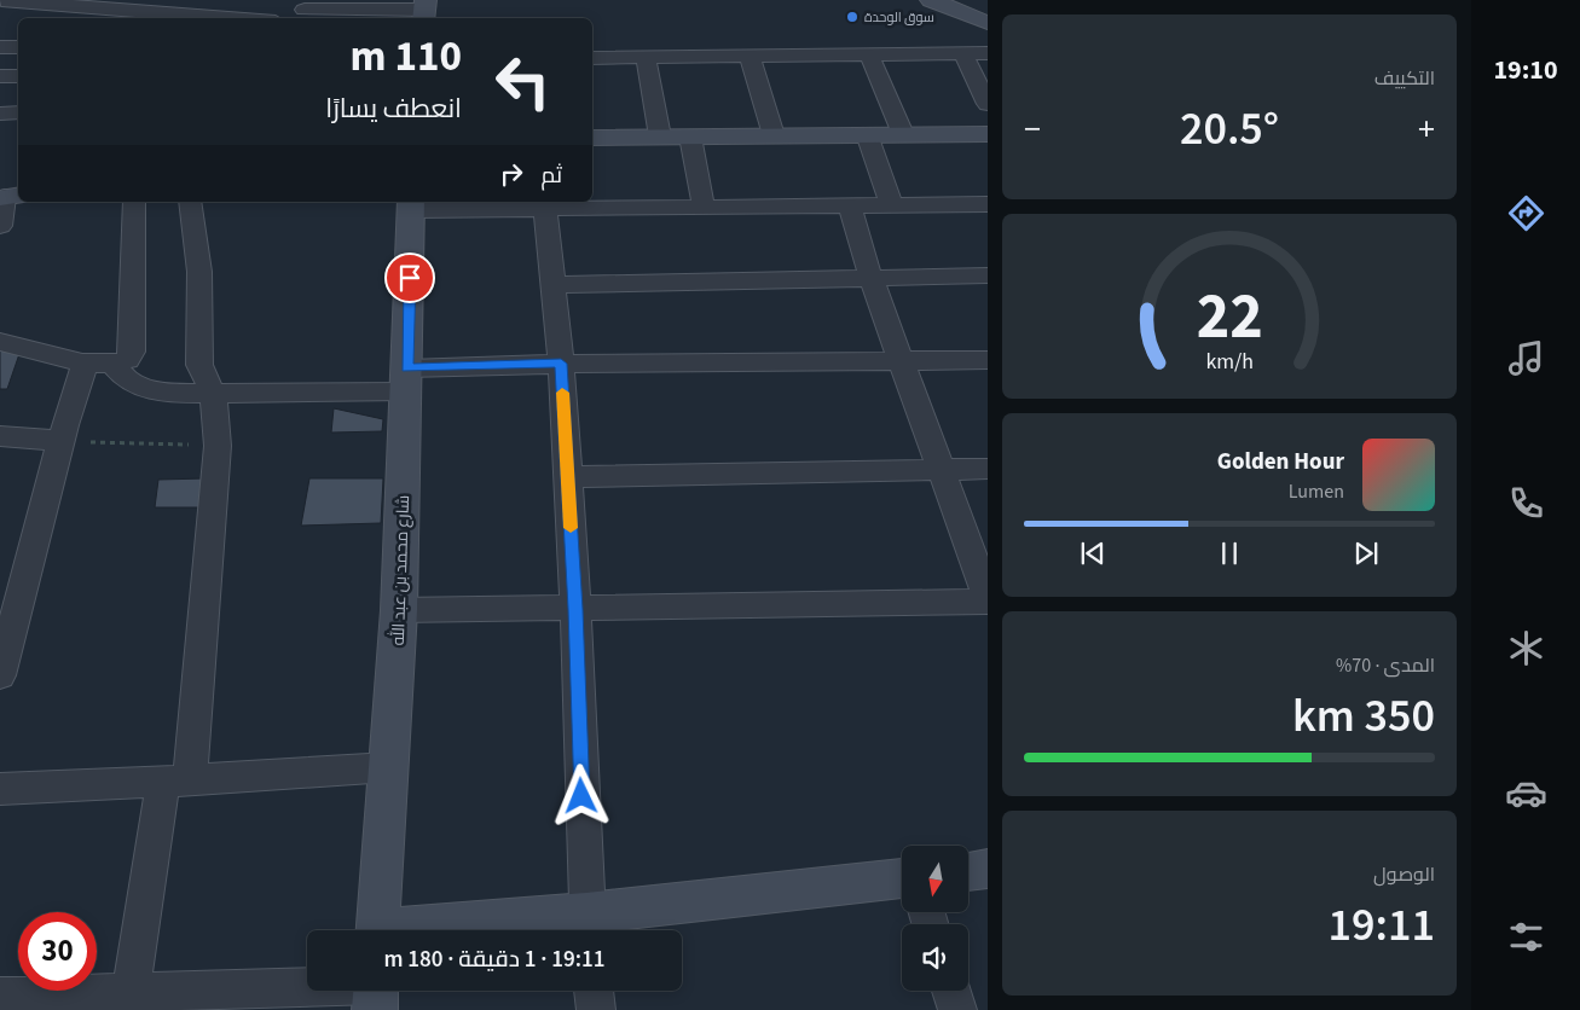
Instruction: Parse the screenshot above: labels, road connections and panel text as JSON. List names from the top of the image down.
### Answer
{
  "streets": {
    "street": ["شارع محمد بن عبد الله"]
  },
  "places": ["سوق الوحدة"],
  "north": "bottom",
  "page": {
    "tabs": "19:10",
    "tile": [
      "التكييف",
      ["المدى · 70%", "350 km"],
      ["الوصول", "19:11"]
    ],
    "turn": ["110 m", "انعطف يسارًا"],
    "heat": ["−", "20.5°", "+"],
    "then": "ثم",
    "song": ["Golden Hour", "Lumen"],
    "limit": "30",
    "trip": "19:11 · 1 دقيقة · 180 m",
    "gauge": ["22", "km/h"]
  }
}
